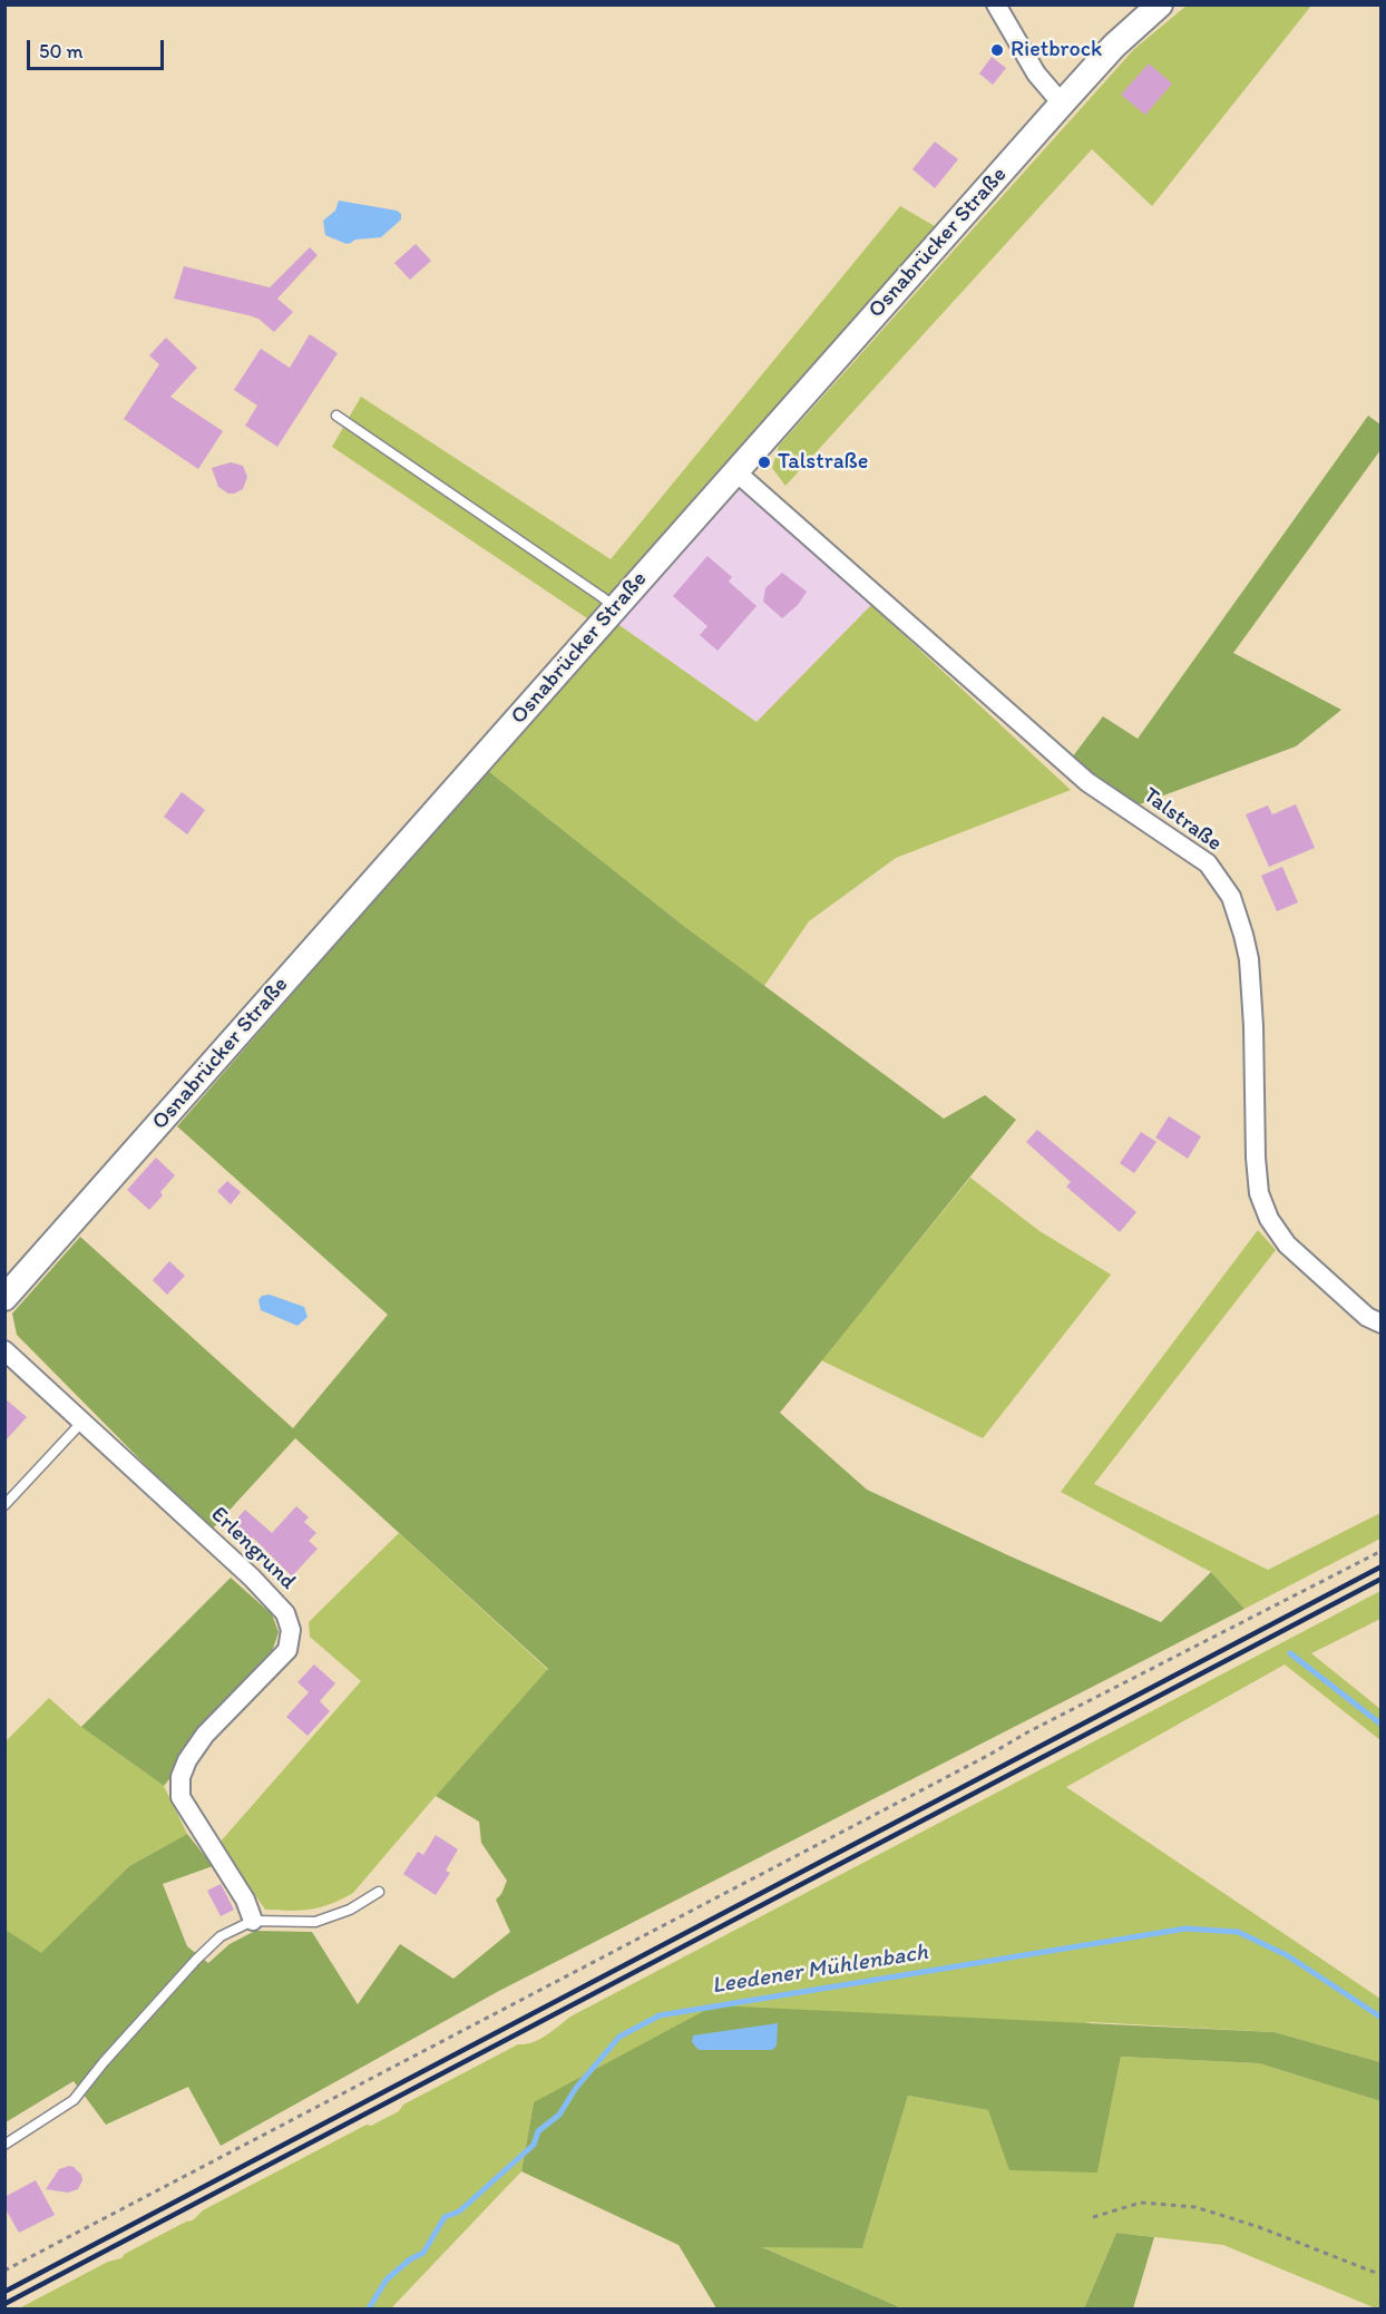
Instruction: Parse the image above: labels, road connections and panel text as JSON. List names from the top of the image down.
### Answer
{
  "streets": {
    "main road": ["Osnabrücker Straße"],
    "street": ["Talstraße", "Erlengrund"]
  },
  "crossings": [
    ["Osnabrücker Straße", "Talstraße"]
  ],
  "water": ["Leedener Mühlenbach"],
  "places": ["Rietbrock", "Talstraße"],
  "scale_bar": "50 m"
}
